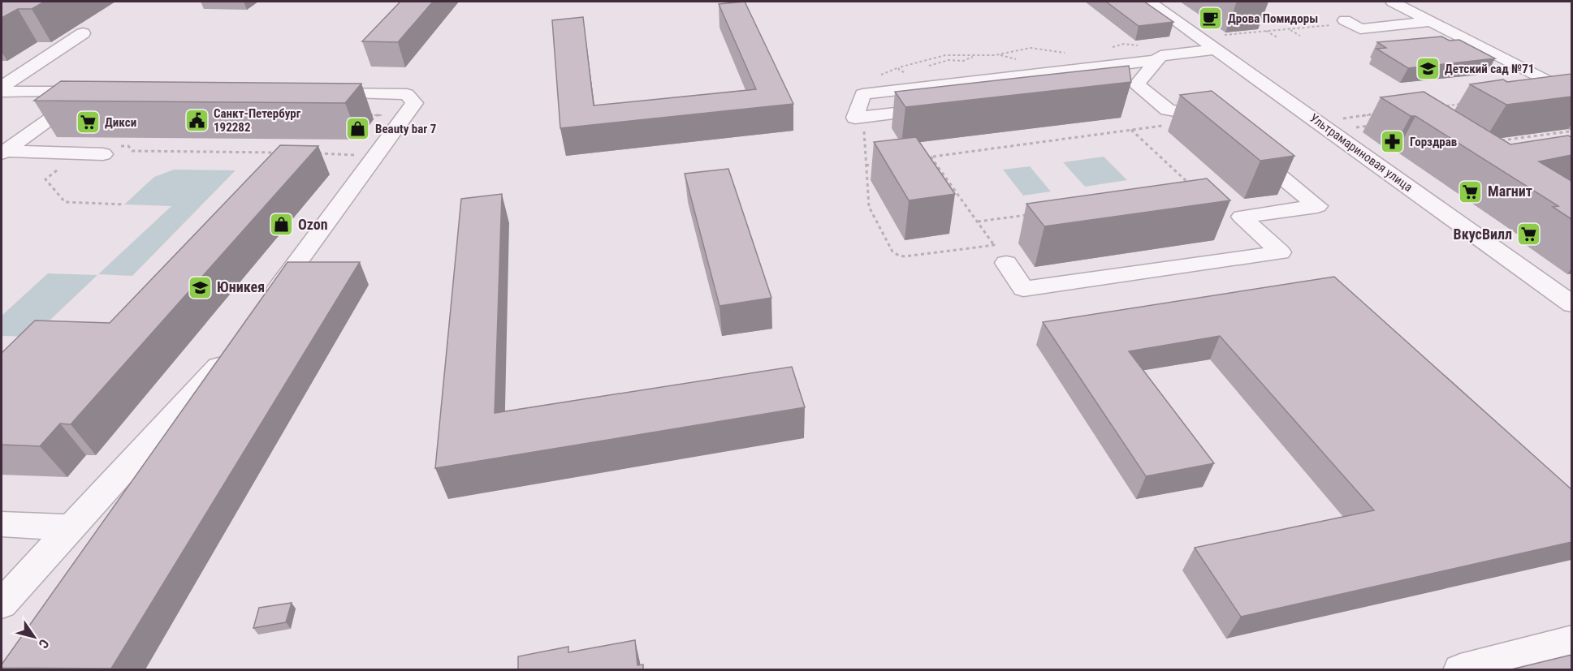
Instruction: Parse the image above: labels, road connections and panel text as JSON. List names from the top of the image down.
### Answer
{
  "streets": {
    "street": ["Ультрамариновая улица"]
  },
  "places": {
    "cafe": ["Дрова Помидоры"],
    "school or university": ["Детский сад №71", "Юникея"],
    "public building": ["Санкт-Петербург 192282"],
    "supermarket": ["Дикси", "Магнит", "ВкусВилл"],
    "shop": ["Beauty bar 7", "Ozon"],
    "pharmacy": ["Горздрав"]
  },
  "north": "bottom right"
}
